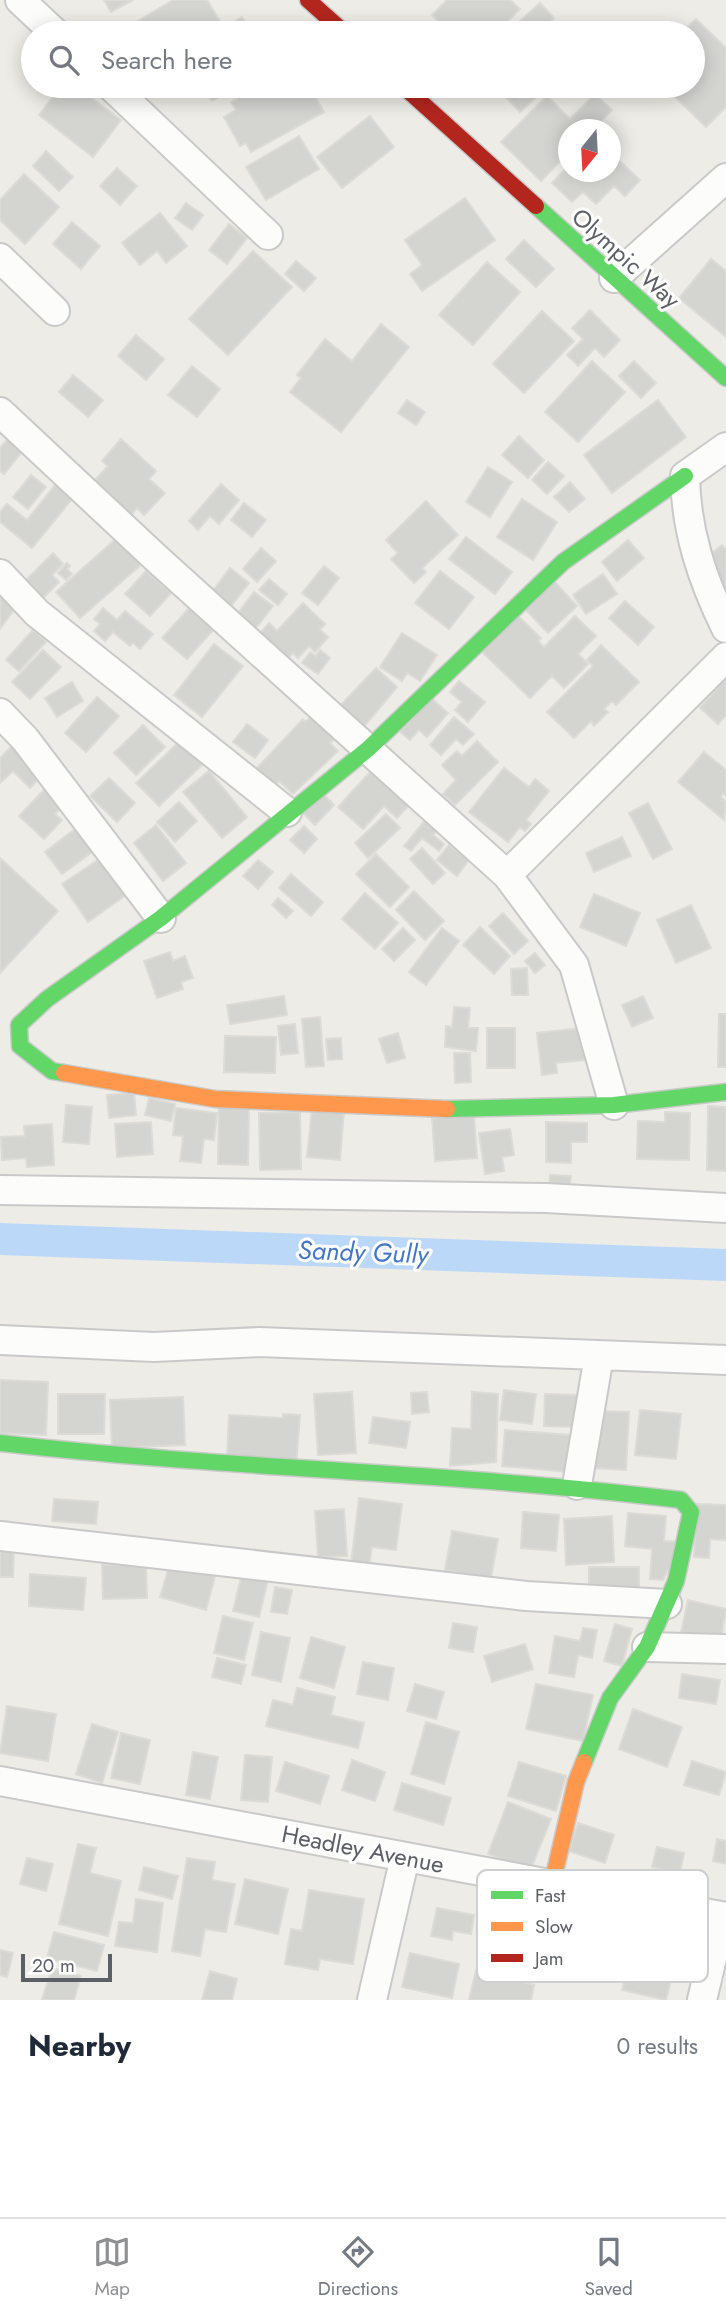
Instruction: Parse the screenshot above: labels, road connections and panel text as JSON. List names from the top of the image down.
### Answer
{
  "streets": {
    "street": ["Olympic Way", "Headley Avenue"]
  },
  "water": ["Sandy Gully"],
  "legend": ["Fast", "Slow", "Jam"],
  "scale_bar": "20 m",
  "north": "bottom",
  "page": {
    "search": "Search here",
    "scale": "20 m",
    "heading": ["Nearby", "0 results"],
    "nav": ["Map", "Directions", "Saved"]
  }
}
